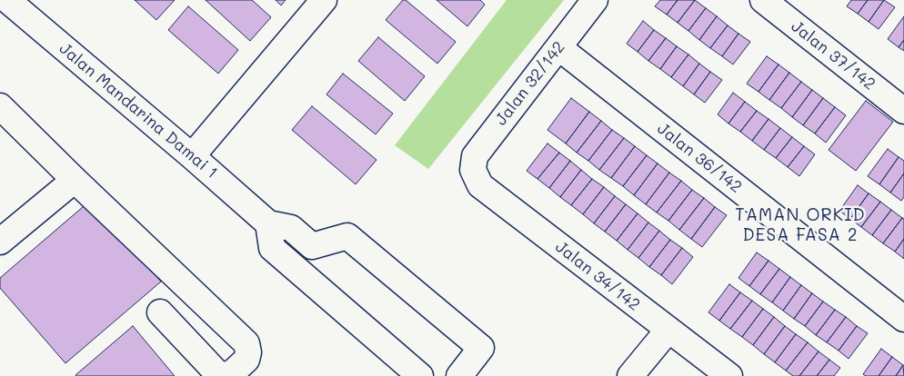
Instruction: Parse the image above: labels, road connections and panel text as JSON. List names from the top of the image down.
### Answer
{
  "streets": {
    "street": [
      "Jalan 37/142",
      "Jalan 32/142",
      "Jalan Mandarina Damai 1",
      "Jalan 36/142",
      "Jalan 34/142"
    ]
  },
  "crossings": [
    ["Jalan 32/142", "Jalan 36/142"],
    ["Jalan 32/142", "Jalan 34/142"]
  ],
  "districts": ["TAMAN ORKID DESA FASA 2"]
}
